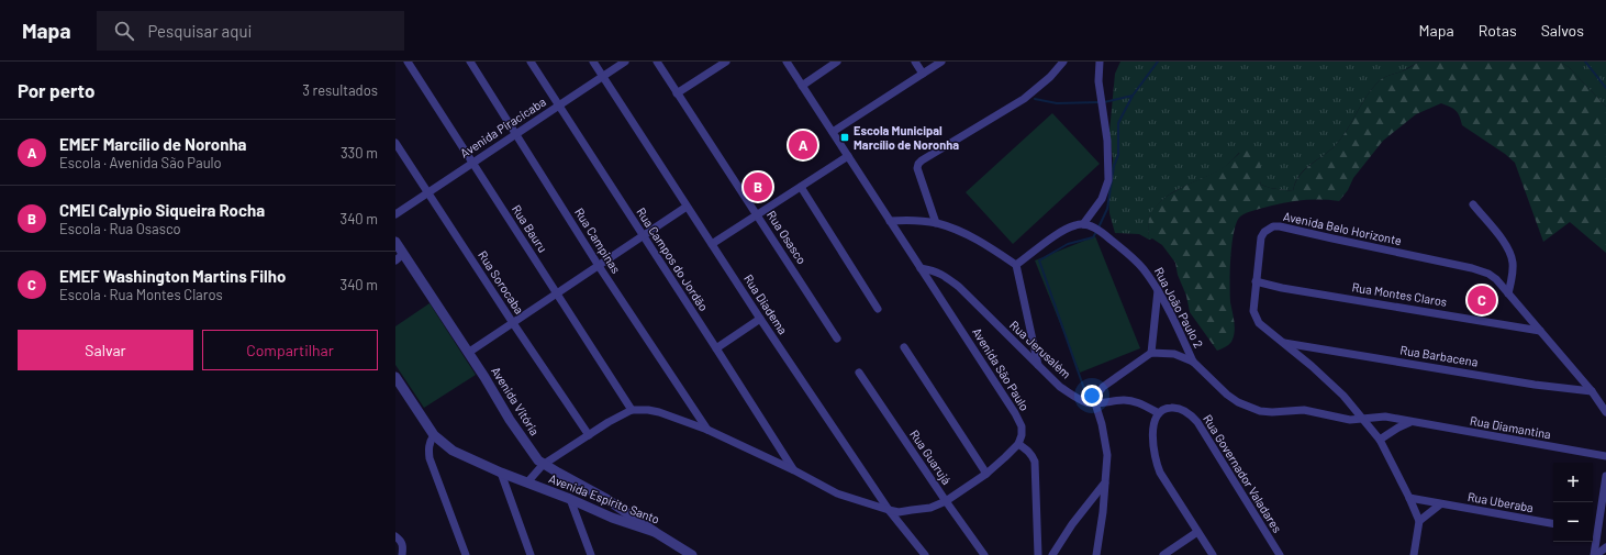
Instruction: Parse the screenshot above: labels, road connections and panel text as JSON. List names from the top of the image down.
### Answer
{
  "streets": {
    "street": [
      "Avenida Piracicaba",
      "Rua Bauru",
      "Avenida Belo Horizonte",
      "Rua Osasco",
      "Rua Campinas",
      "Rua Campos do Jordão",
      "Rua Sorocaba",
      "Rua Montes Claros",
      "Rua Diadema",
      "Rua João Paulo 2",
      "Rua Jerusalém",
      "Rua Barbacena",
      "Avenida São Paulo",
      "Avenida Vitória",
      "Rua Diamantina",
      "Rua Guarujá",
      "Rua Governador Valadares",
      "Avenida Espírito Santo",
      "Rua Uberaba"
    ]
  },
  "crossings": [
    ["Avenida Piracicaba", "Rua Bauru"],
    ["Avenida Piracicaba", "Rua Campinas"],
    ["Avenida Piracicaba", "Rua Campos do Jordão"],
    ["Avenida Piracicaba", "Rua Sorocaba"],
    ["Avenida Piracicaba", "Rua Diadema"],
    ["Avenida Belo Horizonte", "Rua Montes Claros"],
    ["Avenida Belo Horizonte", "Rua Barbacena"],
    ["Avenida Belo Horizonte", "Rua Diamantina"],
    ["Avenida Belo Horizonte", "Rua Uberaba"],
    ["Rua Sorocaba", "Avenida Espírito Santo"],
    ["Rua João Paulo 2", "Rua Diamantina"],
    ["Rua Jerusalém", "Avenida São Paulo"],
    ["Rua Jerusalém", "Rua Governador Valadares"],
    ["Avenida Vitória", "Avenida Espírito Santo"]
  ],
  "places": {
    "transit": ["Escola Municipal Marcílio de Noronha"]
  },
  "page": {
    "header": "Mapa",
    "search": "Pesquisar aqui",
    "nav": ["Mapa", "Rotas", "Salvos"],
    "heading": ["Por perto", "3 resultados"],
    "list": [
      {
        "mark": "A",
        "name": "EMEF Marcílio de Noronha",
        "note": "Escola · Avenida São Paulo",
        "value": "330 m"
      },
      {
        "mark": "B",
        "name": "CMEI Calypio Siqueira Rocha",
        "note": "Escola · Rua Osasco",
        "value": "340 m"
      },
      {
        "mark": "C",
        "name": "EMEF Washington Martins Filho",
        "note": "Escola · Rua Montes Claros",
        "value": "340 m"
      }
    ],
    "pins": ["A", "B", "C"],
    "buttons": ["Salvar", "Compartilhar"],
    "map_buttons": ["+", "−"]
  }
}
